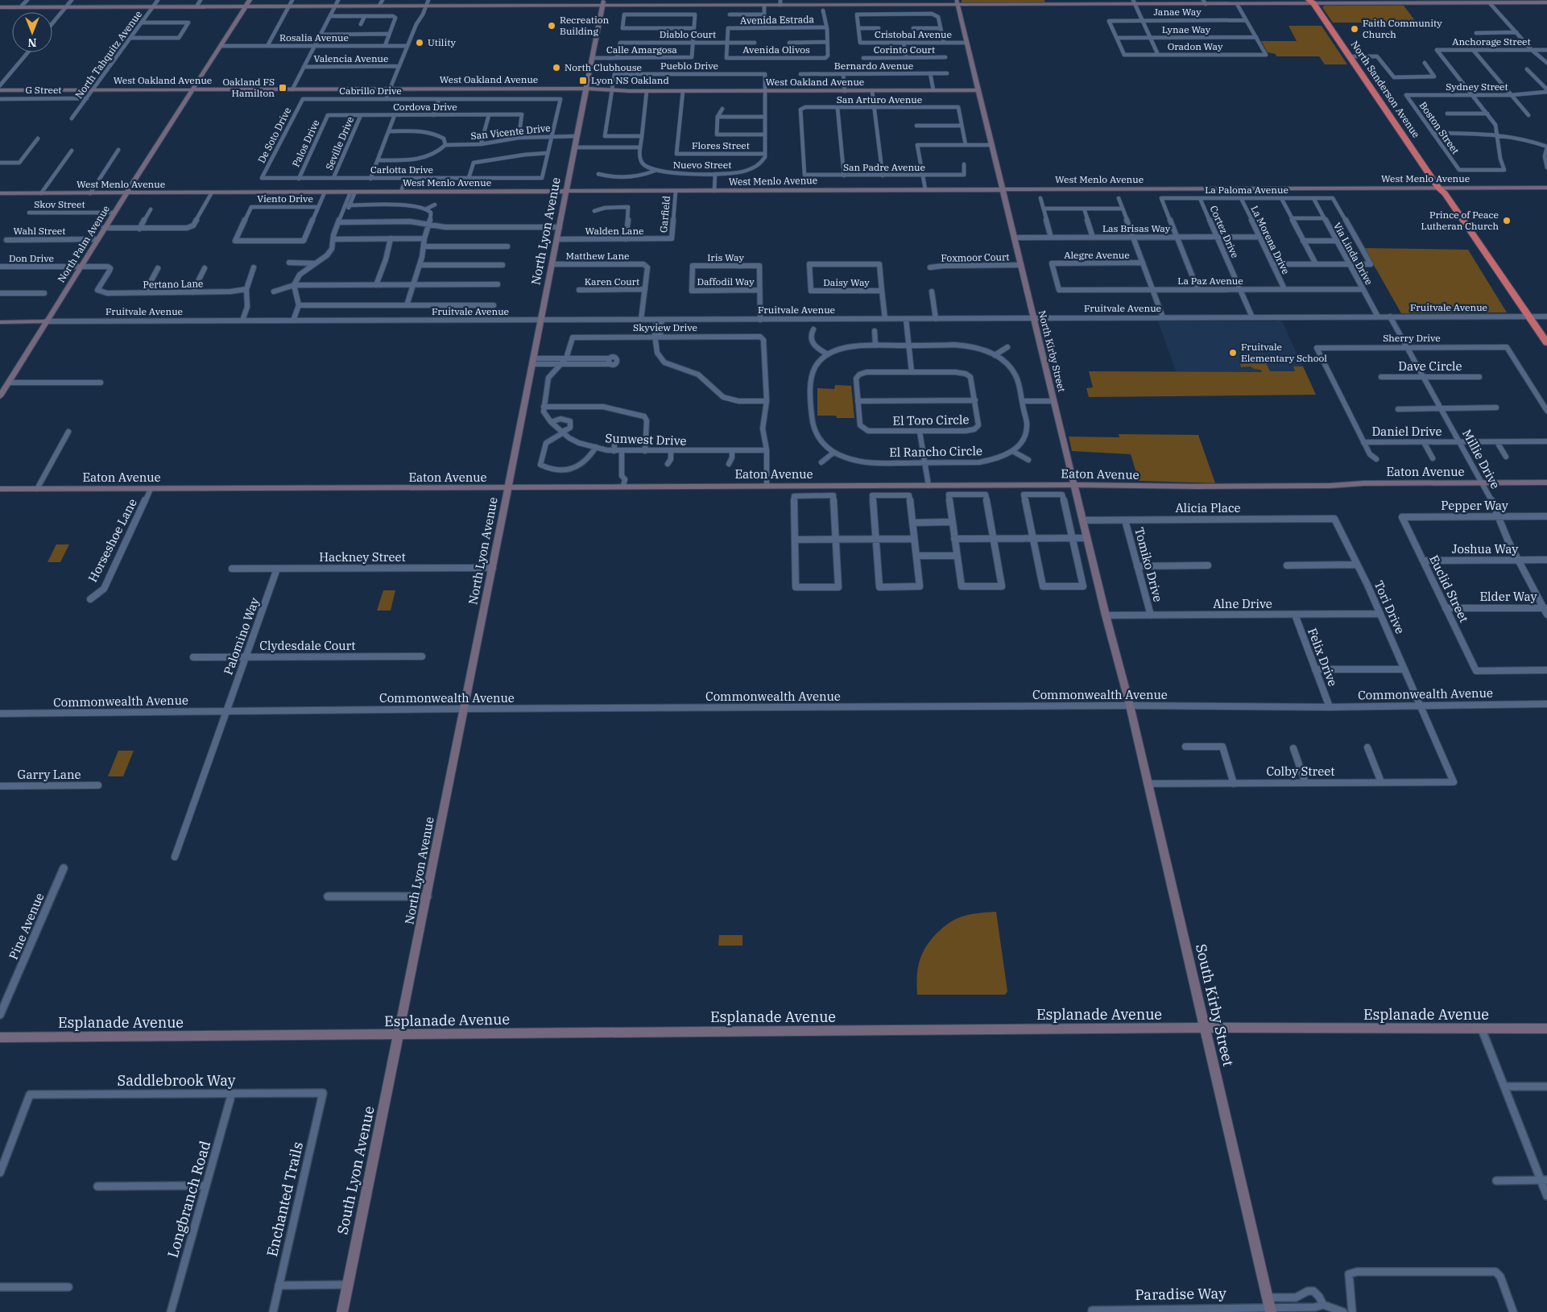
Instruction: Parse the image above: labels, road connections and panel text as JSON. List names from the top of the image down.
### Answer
{
  "streets": {
    "highway": ["North Sanderson Avenue"],
    "street": [
      "Janae Way",
      "Avenida Estrada",
      "Lynae Way",
      "Diablo Court",
      "Cristobal Avenue",
      "Rosalia Avenue",
      "Anchorage Street",
      "Oradon Way",
      "Calle Amargosa",
      "Avenida Olivos",
      "Corinto Court",
      "North Tahquitz Avenue",
      "Valencia Avenue",
      "Pueblo Drive",
      "Bernardo Avenue",
      "West Oakland Avenue",
      "Sydney Street",
      "G Street",
      "Cabrillo Drive",
      "San Arturo Avenue",
      "Cordova Drive",
      "Boston Street",
      "San Vicente Drive",
      "De Soto Drive",
      "Palos Drive",
      "Seville Drive",
      "Flores Street",
      "Nuevo Street",
      "San Padre Avenue",
      "Carlotta Drive",
      "West Menlo Avenue",
      "La Paloma Avenue",
      "Viento Drive",
      "Skov Street",
      "Garfield",
      "Las Brisas Way",
      "Wahl Street",
      "North Lyon Avenue",
      "Walden Lane",
      "Cortez Drive",
      "La Morena Drive",
      "North Palm Avenue",
      "Via Linda Drive",
      "Alegre Avenue",
      "Matthew Lane",
      "Iris Way",
      "Foxmoor Court",
      "Don Drive",
      "La Paz Avenue",
      "Karen Court",
      "Daffodil Way",
      "Daisy Way",
      "Pertano Lane",
      "Fruitvale Avenue",
      "Skyview Drive",
      "Sherry Drive",
      "North Kirby Street",
      "Dave Circle",
      "El Toro Circle",
      "Daniel Drive",
      "Sunwest Drive",
      "El Rancho Circle",
      "Millie Drive",
      "Eaton Avenue",
      "Pepper Way",
      "Alicia Place",
      "Horseshoe Lane",
      "Joshua Way",
      "Hackney Street",
      "Tomiko Drive",
      "Euclid Street",
      "Elder Way",
      "Alne Drive",
      "Tori Drive",
      "Palomino Way",
      "Clydesdale Court",
      "Felix Drive",
      "Commonwealth Avenue",
      "Colby Street",
      "Garry Lane",
      "Pine Avenue",
      "South Kirby Street",
      "Esplanade Avenue",
      "Saddlebrook Way",
      "South Lyon Avenue",
      "Longbranch Road",
      "Enchanted Trails",
      "Paradise Way"
    ]
  },
  "crossings": [
    ["Janae Way", "Lynae Way"],
    ["Janae Way", "Oradon Way"],
    ["Avenida Estrada", "Diablo Court"],
    ["Avenida Estrada", "Avenida Olivos"],
    ["Lynae Way", "Oradon Way"],
    ["Diablo Court", "Calle Amargosa"],
    ["Diablo Court", "Avenida Olivos"],
    ["Cristobal Avenue", "North Kirby Street"],
    ["Rosalia Avenue", "North Palm Avenue"],
    ["Anchorage Street", "Sydney Street"],
    ["Calle Amargosa", "North Lyon Avenue"],
    ["North Tahquitz Avenue", "West Oakland Avenue"],
    ["North Tahquitz Avenue", "G Street"],
    ["Pueblo Drive", "West Oakland Avenue"],
    ["West Oakland Avenue", "Flores Street"],
    ["West Oakland Avenue", "North Lyon Avenue"],
    ["West Oakland Avenue", "North Palm Avenue"],
    ["West Oakland Avenue", "North Kirby Street"],
    ["Sydney Street", "Boston Street"],
    ["North Sanderson Avenue", "West Menlo Avenue"],
    ["North Sanderson Avenue", "Fruitvale Avenue"],
    ["Cabrillo Drive", "San Vicente Drive"],
    ["Cabrillo Drive", "De Soto Drive"],
    ["San Arturo Avenue", "San Padre Avenue"],
    ["Cordova Drive", "San Vicente Drive"],
    ["Cordova Drive", "Palos Drive"],
    ["Cordova Drive", "Seville Drive"],
    ["San Vicente Drive", "North Lyon Avenue"],
    ["De Soto Drive", "Carlotta Drive"],
    ["Palos Drive", "Carlotta Drive"],
    ["Seville Drive", "Carlotta Drive"],
    ["Flores Street", "Nuevo Street"],
    ["West Menlo Avenue", "Garfield"],
    ["West Menlo Avenue", "North Lyon Avenue"],
    ["West Menlo Avenue", "North Palm Avenue"],
    ["West Menlo Avenue", "North Kirby Street"],
    ["La Paloma Avenue", "Las Brisas Way"],
    ["La Paloma Avenue", "Cortez Drive"],
    ["La Paloma Avenue", "La Morena Drive"],
    ["La Paloma Avenue", "Via Linda Drive"],
    ["Skov Street", "North Palm Avenue"],
    ["Garfield", "Walden Lane"],
    ["Las Brisas Way", "Cortez Drive"],
    ["Las Brisas Way", "La Morena Drive"],
    ["Las Brisas Way", "North Kirby Street"],
    ["Wahl Street", "North Palm Avenue"],
    ["North Lyon Avenue", "Walden Lane"],
    ["North Lyon Avenue", "Matthew Lane"],
    ["North Lyon Avenue", "Fruitvale Avenue"],
    ["North Lyon Avenue", "Eaton Avenue"],
    ["North Lyon Avenue", "Hackney Street"],
    ["North Lyon Avenue", "Commonwealth Avenue"],
    ["North Lyon Avenue", "Esplanade Avenue"],
    ["North Lyon Avenue", "South Lyon Avenue"],
    ["Cortez Drive", "La Paz Avenue"],
    ["Cortez Drive", "Fruitvale Avenue"],
    ["La Morena Drive", "La Paz Avenue"],
    ["North Palm Avenue", "Don Drive"],
    ["North Palm Avenue", "Fruitvale Avenue"],
    ["Via Linda Drive", "La Paz Avenue"],
    ["Via Linda Drive", "Fruitvale Avenue"],
    ["Alegre Avenue", "La Paz Avenue"],
    ["Matthew Lane", "Karen Court"],
    ["Iris Way", "Daffodil Way"],
    ["Foxmoor Court", "North Kirby Street"],
    ["Don Drive", "Pertano Lane"],
    ["Fruitvale Avenue", "North Kirby Street"],
    ["Fruitvale Avenue", "Millie Drive"],
    ["Sherry Drive", "Daniel Drive"],
    ["Sherry Drive", "Millie Drive"],
    ["North Kirby Street", "Eaton Avenue"],
    ["North Kirby Street", "Alicia Place"],
    ["North Kirby Street", "Alne Drive"],
    ["North Kirby Street", "Commonwealth Avenue"],
    ["North Kirby Street", "South Kirby Street"],
    ["Dave Circle", "Millie Drive"],
    ["Daniel Drive", "Millie Drive"],
    ["Millie Drive", "Eaton Avenue"],
    ["Millie Drive", "Pepper Way"],
    ["Millie Drive", "Joshua Way"],
    ["Millie Drive", "Elder Way"],
    ["Eaton Avenue", "Horseshoe Lane"],
    ["Pepper Way", "Euclid Street"],
    ["Alicia Place", "Tomiko Drive"],
    ["Alicia Place", "Tori Drive"],
    ["Joshua Way", "Euclid Street"],
    ["Hackney Street", "Palomino Way"],
    ["Tomiko Drive", "Alne Drive"],
    ["Euclid Street", "Elder Way"],
    ["Alne Drive", "Tori Drive"],
    ["Alne Drive", "Felix Drive"],
    ["Tori Drive", "Commonwealth Avenue"],
    ["Tori Drive", "Colby Street"],
    ["Palomino Way", "Clydesdale Court"],
    ["Palomino Way", "Commonwealth Avenue"],
    ["Felix Drive", "Commonwealth Avenue"],
    ["Commonwealth Avenue", "South Kirby Street"],
    ["Colby Street", "South Kirby Street"],
    ["South Kirby Street", "Esplanade Avenue"],
    ["South Kirby Street", "Paradise Way"],
    ["Esplanade Avenue", "South Lyon Avenue"],
    ["Saddlebrook Way", "Longbranch Road"],
    ["Saddlebrook Way", "Enchanted Trails"]
  ],
  "places": {
    "other": [
      "Recreation Building",
      "Faith Community Church",
      "Utility",
      "North Clubhouse",
      "Prince of Peace Lutheran Church",
      "Fruitvale Elementary School"
    ],
    "transit": ["Lyon NS Oakland", "Oakland FS Hamilton"]
  },
  "north": "bottom"
}
